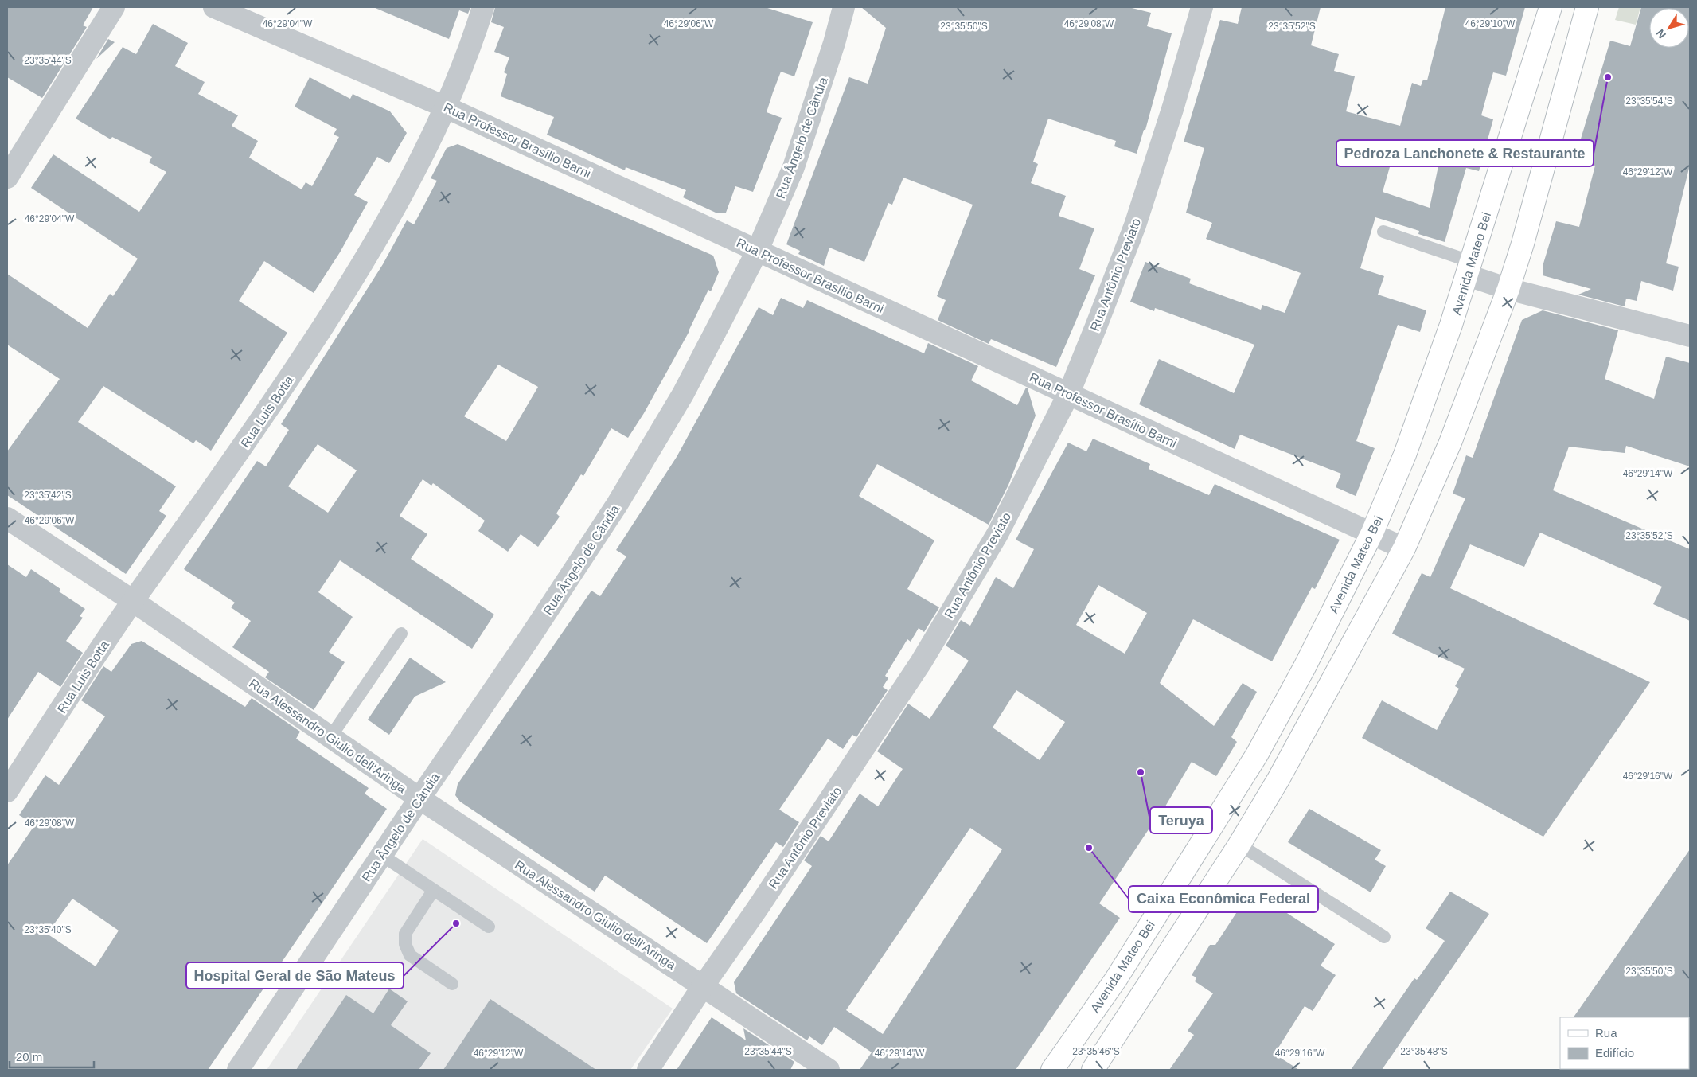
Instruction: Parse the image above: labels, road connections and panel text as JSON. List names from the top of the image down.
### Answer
{
  "streets": {
    "main road": ["Avenida Mateo Bei"],
    "street": [
      "Rua Ângelo de Cândia",
      "Rua Professor Brasílio Barni",
      "Rua Antônio Previato",
      "Rua Luis Botta",
      "Rua Alessandro Giulio dell'Aringa"
    ]
  },
  "crossings": [
    ["Rua Ângelo de Cândia", "Rua Professor Brasílio Barni"],
    ["Rua Ângelo de Cândia", "Rua Alessandro Giulio dell'Aringa"],
    ["Rua Professor Brasílio Barni", "Avenida Mateo Bei"],
    ["Rua Professor Brasílio Barni", "Rua Antônio Previato"],
    ["Rua Professor Brasílio Barni", "Rua Luis Botta"],
    ["Rua Antônio Previato", "Rua Alessandro Giulio dell'Aringa"],
    ["Rua Luis Botta", "Rua Alessandro Giulio dell'Aringa"]
  ],
  "places": [
    "Pedroza Lanchonete & Restaurante",
    "Teruya",
    "Caixa Econômica Federal",
    "Hospital Geral de São Mateus"
  ],
  "legend": ["Rua", "Edifício"],
  "scale_bar": "20 m",
  "north": "bottom left",
  "coordinates": [
    "46°29'04\"W",
    "46°29'06\"W",
    "46°29'08\"W",
    "46°29'10\"W",
    "23°35'50\"S",
    "23°35'52\"S",
    "23°35'44\"S",
    "23°35'54\"S",
    "46°29'12\"W",
    "46°29'14\"W",
    "23°35'42\"S",
    "46°29'16\"W",
    "23°35'40\"S",
    "23°35'46\"S",
    "23°35'48\"S"
  ]
}
